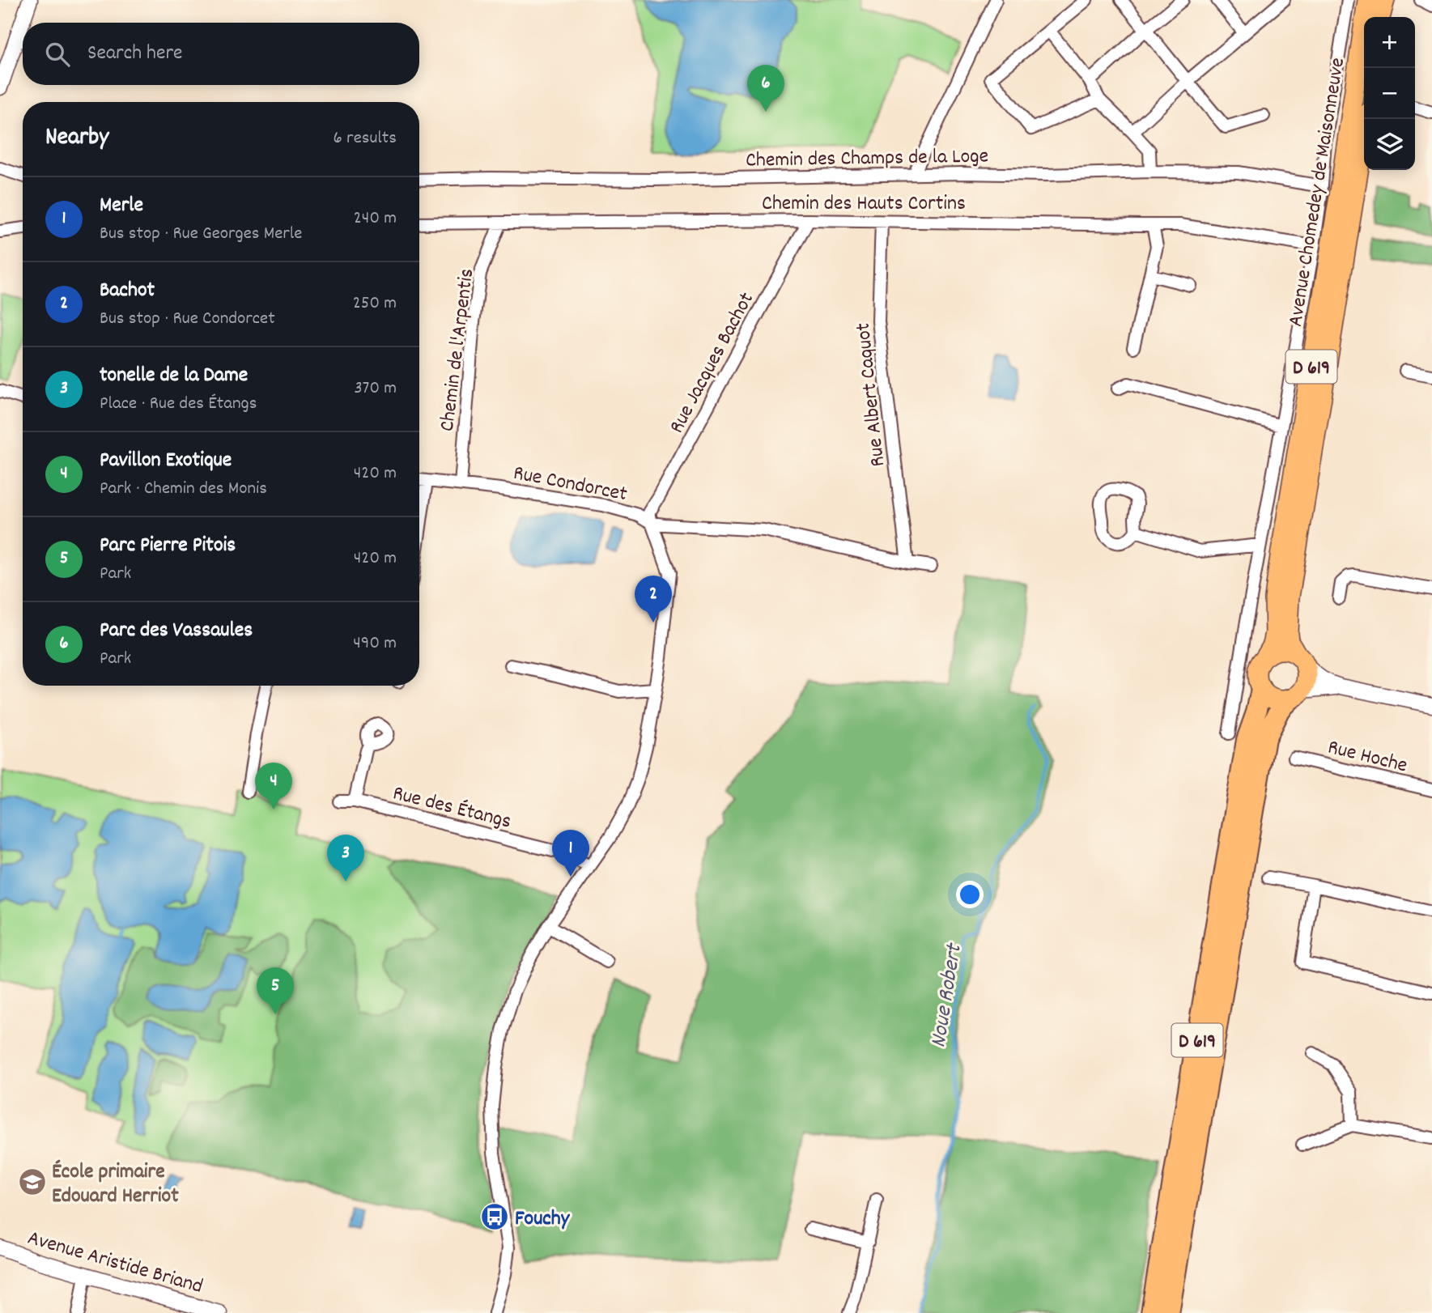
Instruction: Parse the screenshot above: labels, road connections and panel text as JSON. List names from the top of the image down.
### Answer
{
  "streets": {
    "highway": ["D 619"],
    "main road": ["Avenue Chomedey de Maisonneuve"],
    "street": [
      "Chemin des Champs de la Loge",
      "Chemin des Hauts Cortins",
      "Chemin de l'Arpentis",
      "Rue Jacques Bachot",
      "Rue Albert Caquot",
      "Rue Condorcet",
      "Rue Hoche",
      "Rue des Étangs",
      "Avenue Aristide Briand"
    ]
  },
  "crossings": [
    ["Chemin des Champs de la Loge", "Avenue Chomedey de Maisonneuve"],
    ["Avenue Chomedey de Maisonneuve", "Chemin des Hauts Cortins"],
    ["Avenue Chomedey de Maisonneuve", "D 619"],
    ["Chemin des Hauts Cortins", "Chemin de l'Arpentis"],
    ["Chemin des Hauts Cortins", "Rue Jacques Bachot"],
    ["Chemin des Hauts Cortins", "Rue Albert Caquot"],
    ["Chemin de l'Arpentis", "Rue Condorcet"],
    ["Rue Jacques Bachot", "Rue Condorcet"],
    ["Rue Condorcet", "Rue des Étangs"]
  ],
  "water": ["Noue Robert"],
  "places": {
    "school or university": ["École primaire Edouard Herriot"],
    "bus stop": ["Fouchy"]
  },
  "page": {
    "map_buttons": ["+", "−"],
    "search": "Search here",
    "pins": [
      "6",
      "2",
      "4",
      "1",
      "3",
      "5"
    ],
    "heading": ["Nearby", "6 results"],
    "list": [
      {
        "mark": "1",
        "name": "Merle",
        "note": "Bus stop · Rue Georges Merle",
        "value": "240 m"
      },
      {
        "mark": "2",
        "name": "Bachot",
        "note": "Bus stop · Rue Condorcet",
        "value": "250 m"
      },
      {
        "mark": "3",
        "name": "tonelle de la Dame",
        "note": "Place · Rue des Étangs",
        "value": "370 m"
      },
      {
        "mark": "4",
        "name": "Pavillon Exotique",
        "note": "Park · Chemin des Monis",
        "value": "420 m"
      },
      {
        "mark": "5",
        "name": "Parc Pierre Pitois",
        "note": "Park",
        "value": "420 m"
      },
      {
        "mark": "6",
        "name": "Parc des Vassaules",
        "note": "Park",
        "value": "490 m"
      }
    ]
  }
}
